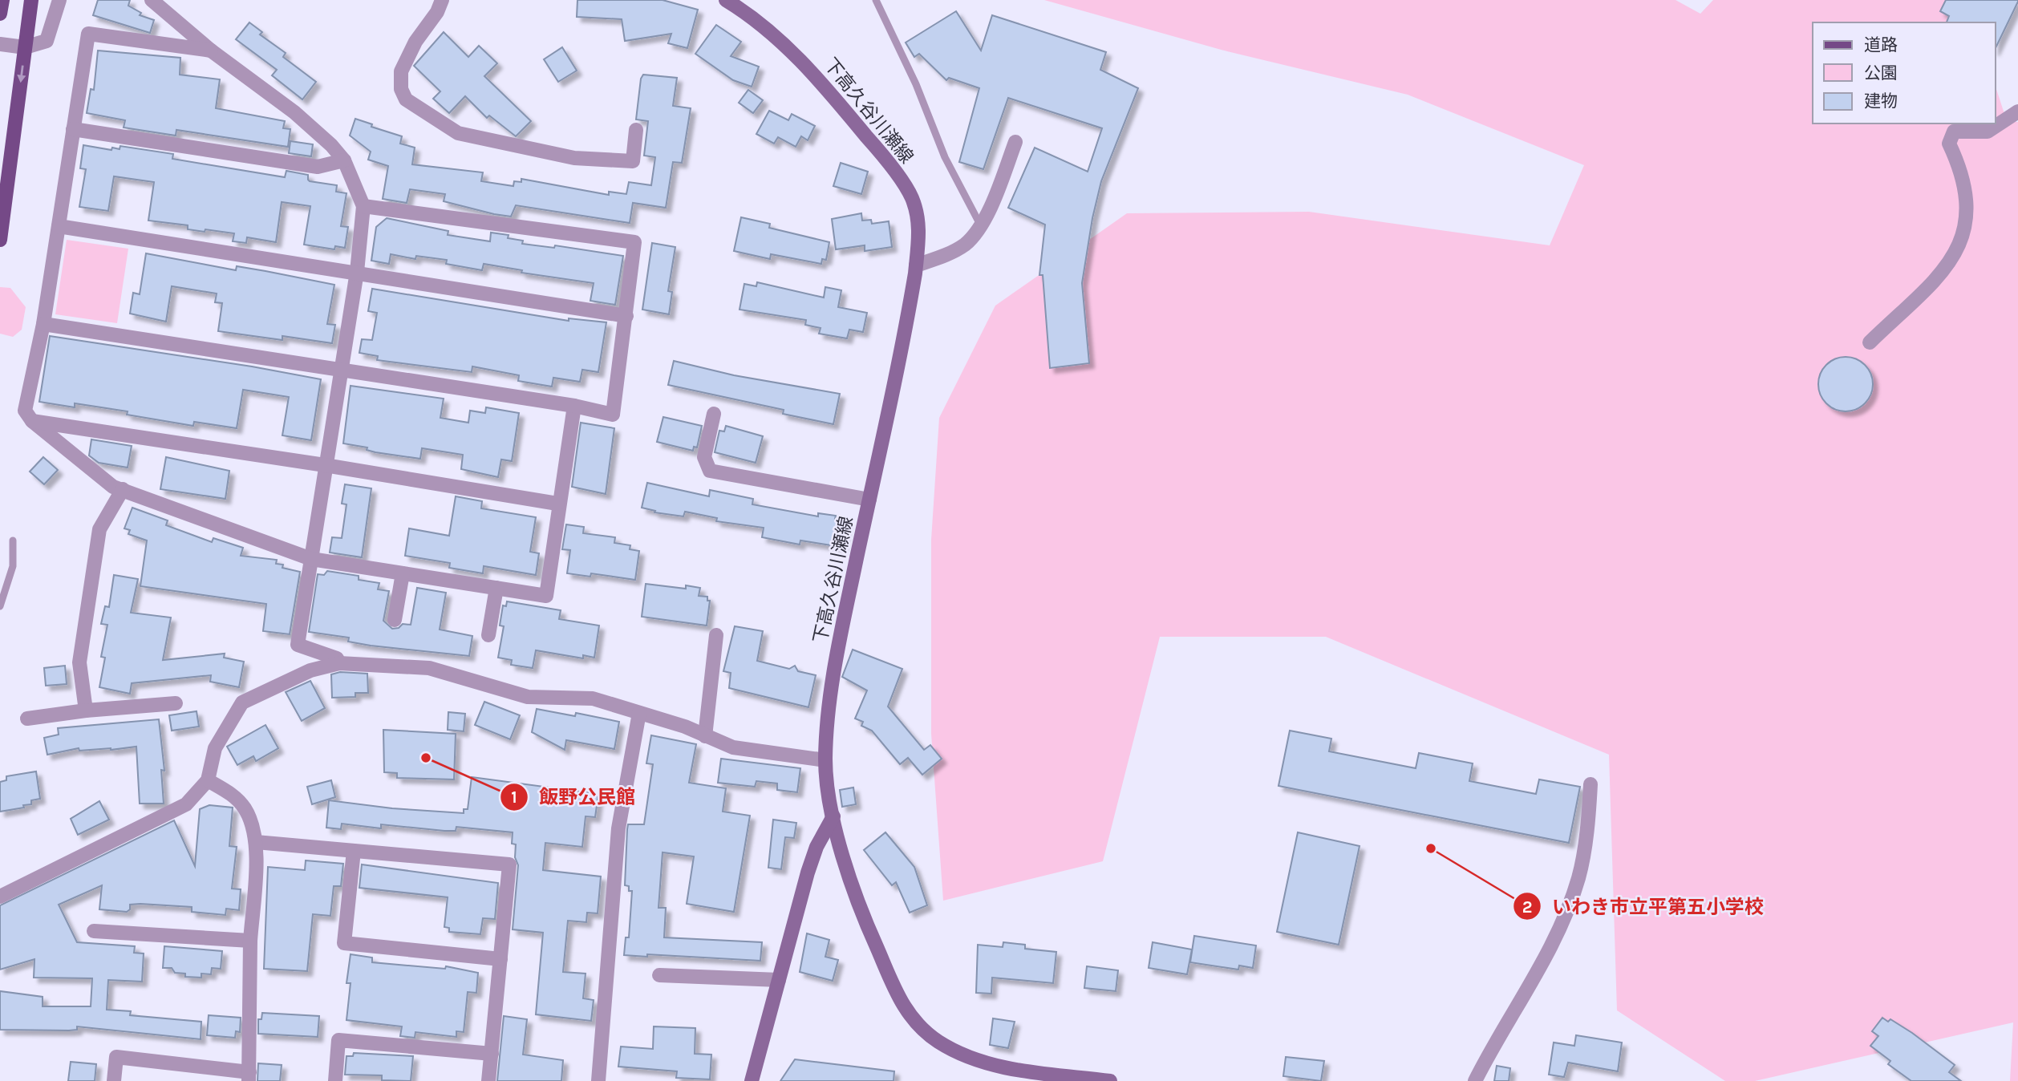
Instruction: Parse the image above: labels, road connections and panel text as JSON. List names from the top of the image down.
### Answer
{
  "streets": {
    "main road": ["下高久谷川瀬線"]
  },
  "places": ["飯野公民館", "いわき市立平第五小学校"],
  "legend": ["道路", "公園", "建物"]
}
